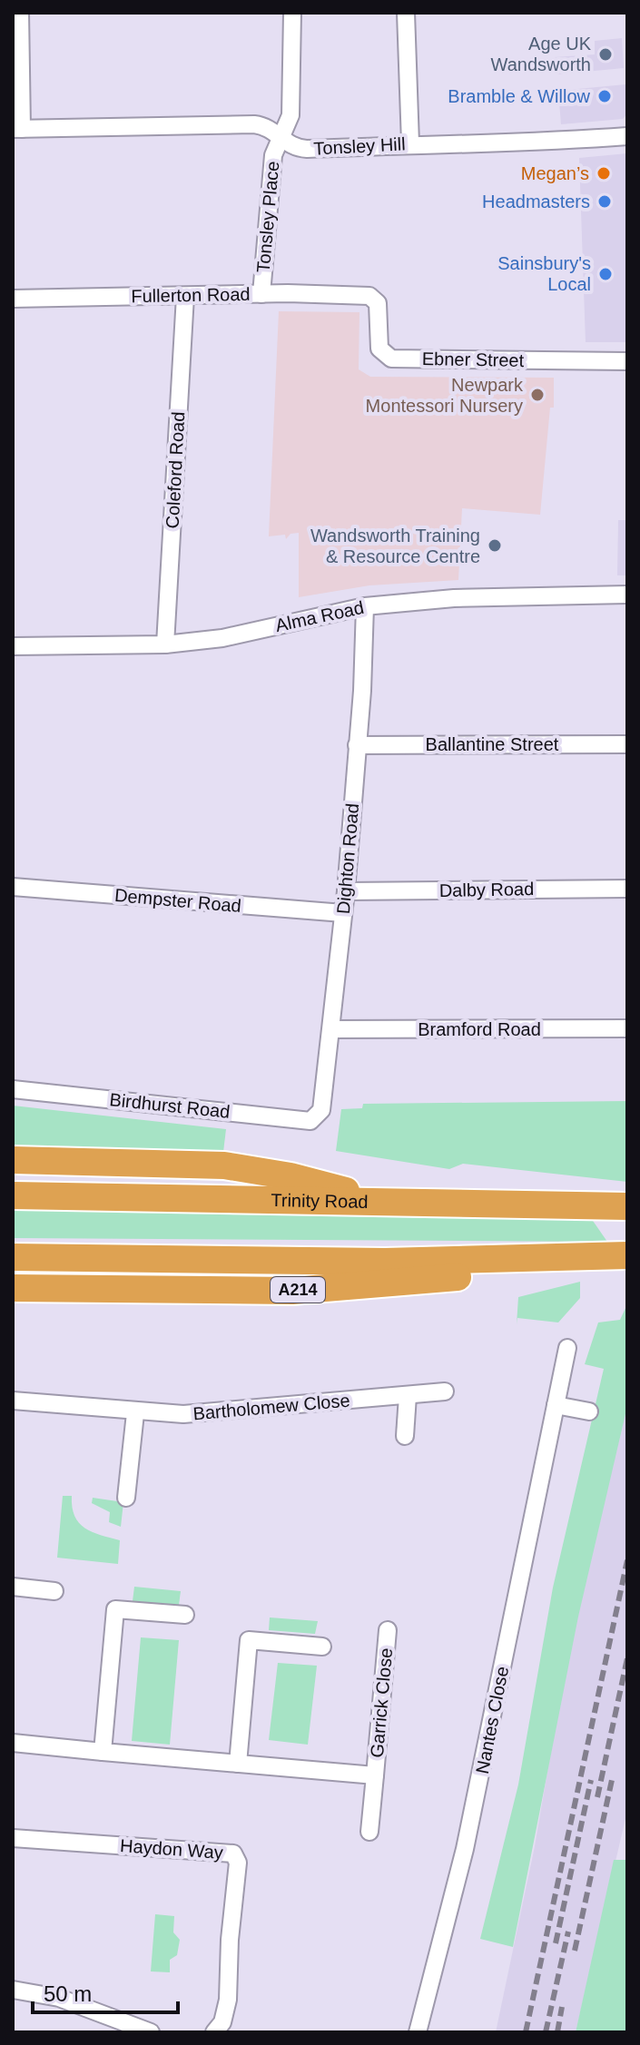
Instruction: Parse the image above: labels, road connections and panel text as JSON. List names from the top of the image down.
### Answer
{
  "streets": {
    "highway": ["Trinity Road", "A214"],
    "street": [
      "Tonsley Hill",
      "Tonsley Place",
      "Fullerton Road",
      "Ebner Street",
      "Coleford Road",
      "Alma Road",
      "Ballantine Street",
      "Dighton Road",
      "Dalby Road",
      "Dempster Road",
      "Bramford Road",
      "Birdhurst Road",
      "Bartholomew Close",
      "Garrick Close",
      "Nantes Close",
      "Haydon Way"
    ]
  },
  "crossings": [
    ["Tonsley Hill", "Tonsley Place"],
    ["Tonsley Place", "Fullerton Road"],
    ["Fullerton Road", "Ebner Street"],
    ["Fullerton Road", "Coleford Road"],
    ["Coleford Road", "Alma Road"],
    ["Alma Road", "Dighton Road"],
    ["Ballantine Street", "Dighton Road"],
    ["Dighton Road", "Dalby Road"],
    ["Dighton Road", "Dempster Road"],
    ["Dighton Road", "Bramford Road"],
    ["Dighton Road", "Birdhurst Road"]
  ],
  "places": [
    "Age UK Wandsworth",
    "Bramble & Willow",
    "Megan’s",
    "Headmasters",
    "Sainsbury's Local",
    "Newpark Montessori Nursery",
    "Wandsworth Training & Resource Centre"
  ],
  "scale_bar": "50 m"
}
